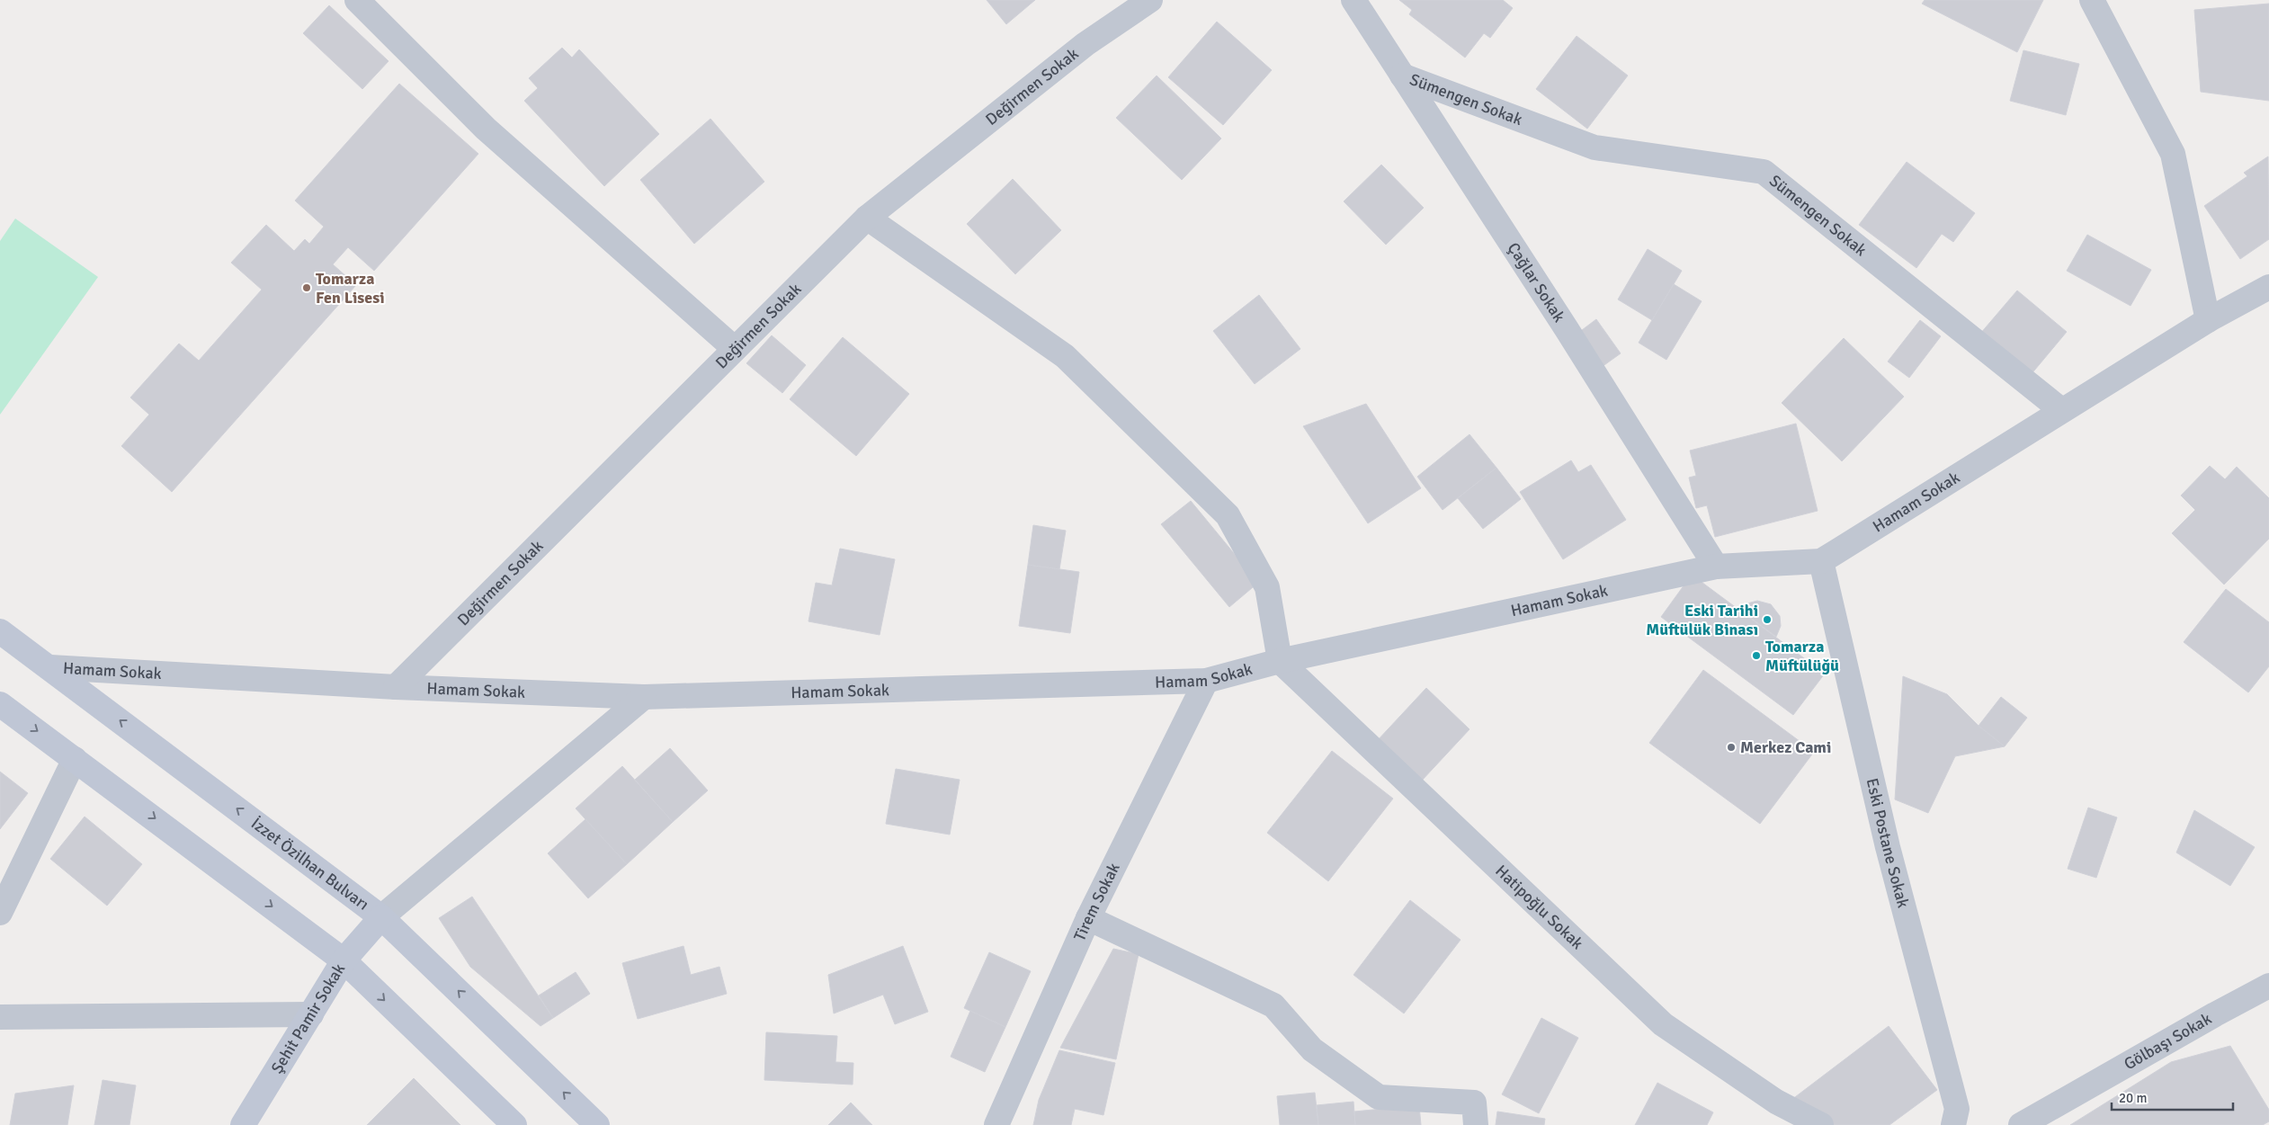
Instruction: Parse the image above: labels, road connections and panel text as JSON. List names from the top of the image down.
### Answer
{
  "streets": {
    "main road": ["İzzet Özilhan Bulvarı", "Şehit Pamir Sokak"],
    "street": [
      "Değirmen Sokak",
      "Sümengen Sokak",
      "Çağlar Sokak",
      "Hamam Sokak",
      "Eski Postane Sokak",
      "Tirem Sokak",
      "Hatipoğlu Sokak",
      "Gölbaşı Sokak"
    ]
  },
  "crossings": [
    ["Değirmen Sokak", "Hamam Sokak"],
    ["Sümengen Sokak", "Çağlar Sokak"],
    ["Sümengen Sokak", "Hamam Sokak"],
    ["Çağlar Sokak", "Hamam Sokak"],
    ["Hamam Sokak", "Eski Postane Sokak"],
    ["Hamam Sokak", "İzzet Özilhan Bulvarı"],
    ["Hamam Sokak", "Tirem Sokak"],
    ["Hamam Sokak", "Hatipoğlu Sokak"],
    ["İzzet Özilhan Bulvarı", "Şehit Pamir Sokak"]
  ],
  "places": [
    "Tomarza Fen Lisesi",
    "Eski Tarihi Müftülük Binası",
    "Tomarza Müftülüğü",
    "Merkez Cami"
  ],
  "scale_bar": "20 m"
}
